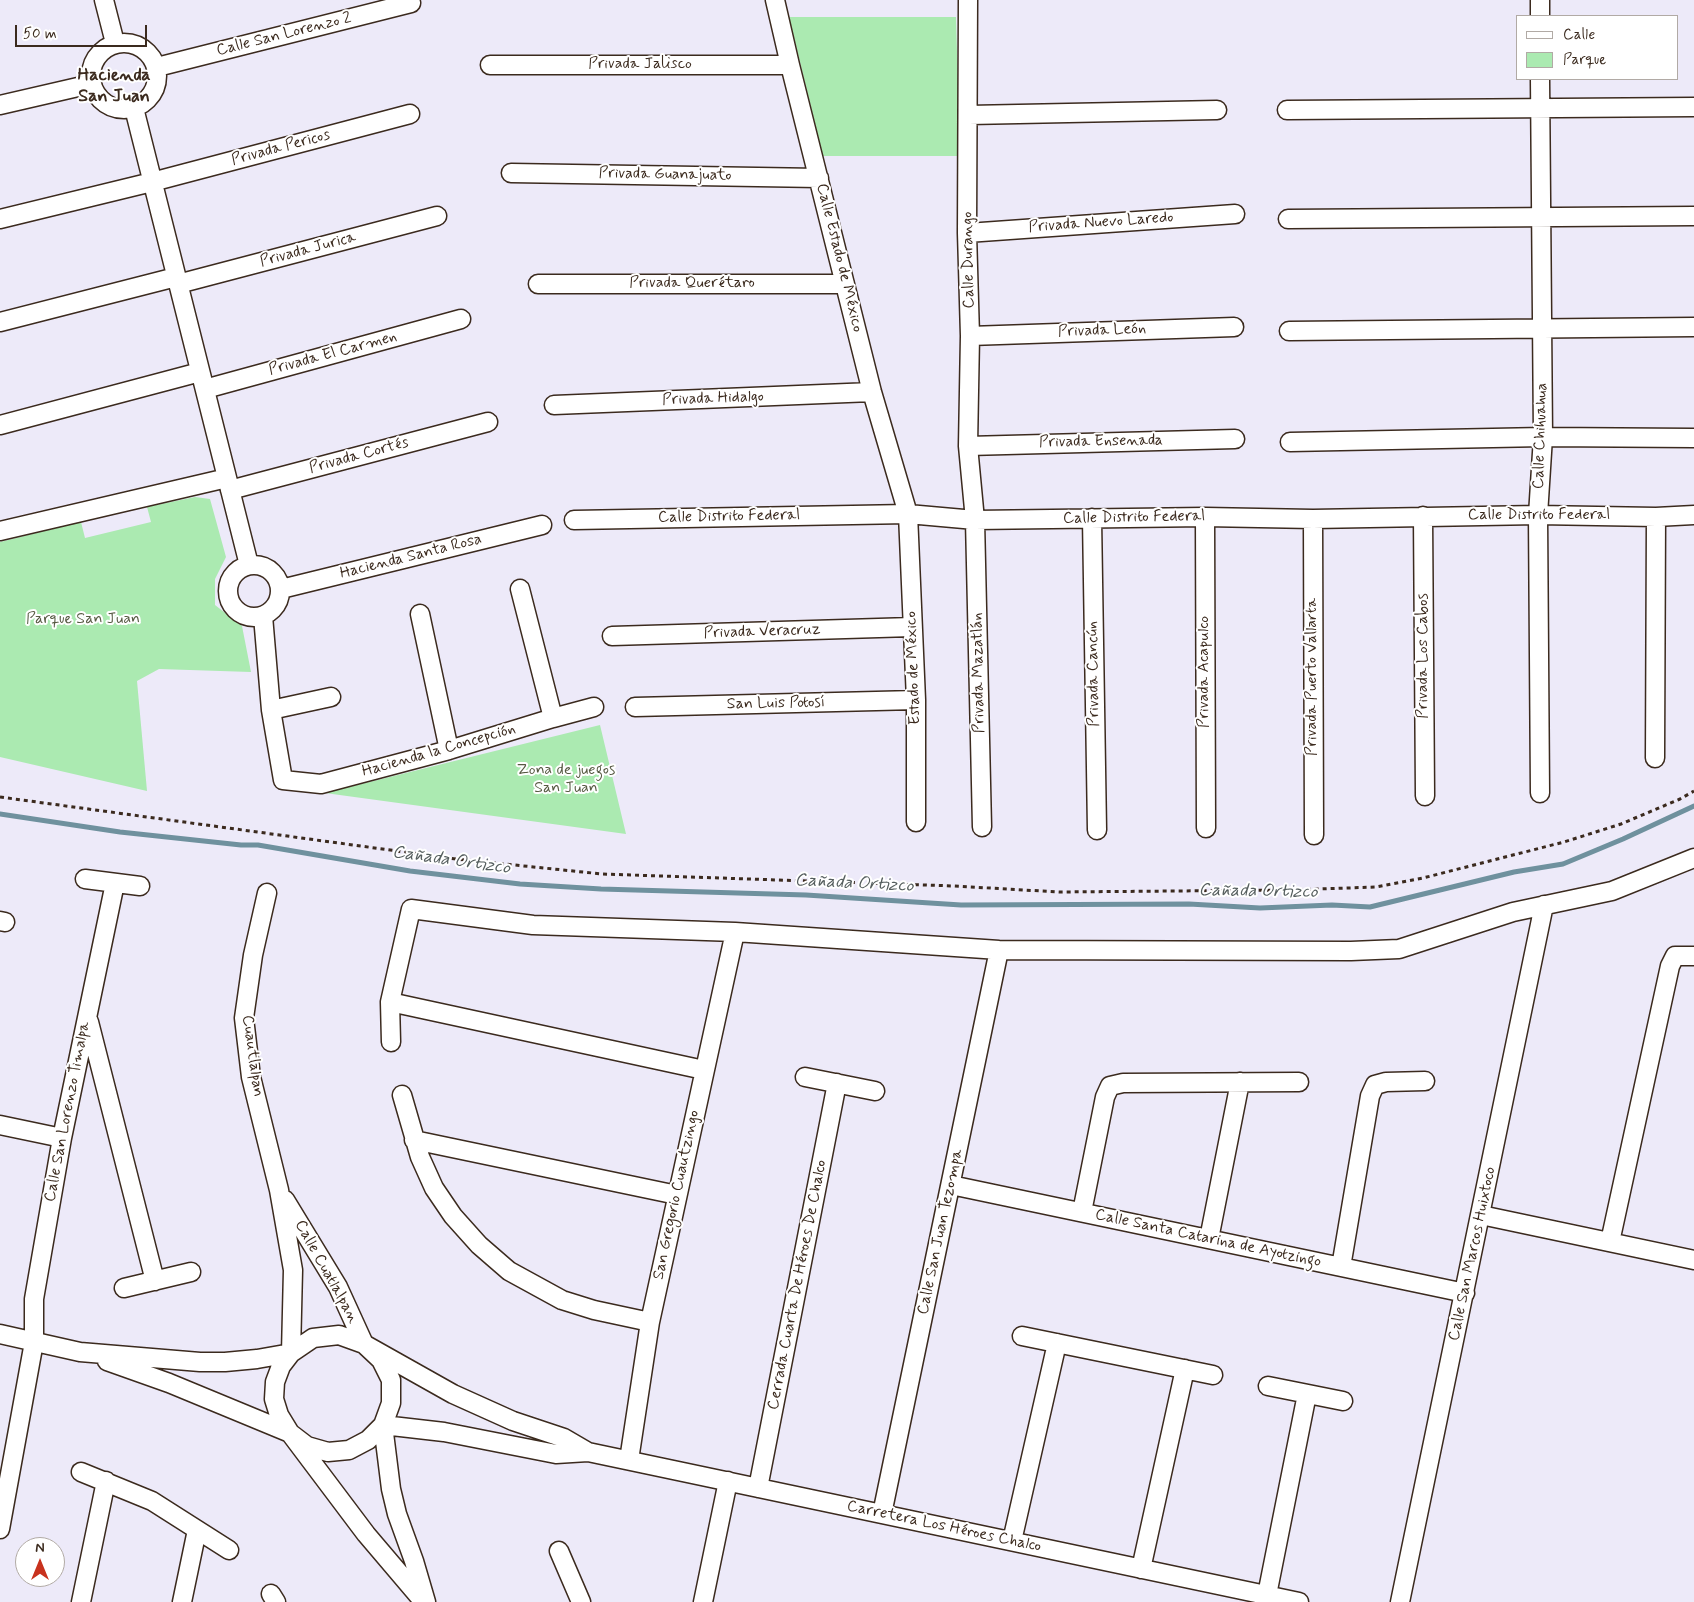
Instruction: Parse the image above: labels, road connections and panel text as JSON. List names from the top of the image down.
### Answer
{
  "streets": {
    "street": [
      "Calle San Lorenzo 2",
      "Privada Jalisco",
      "Privada Pericos",
      "Privada Guanajuato",
      "Privada Nuevo Laredo",
      "Privada Jurica",
      "Calle Estado de México",
      "Calle Durango",
      "Privada Querétaro",
      "Privada León",
      "Privada El Carmen",
      "Privada Hidalgo",
      "Calle Chihuahua",
      "Privada Ensenada",
      "Privada Cortés",
      "Calle Distrito Federal",
      "Hacienda Santa Rosa",
      "Privada Veracruz",
      "Privada Los Cabos",
      "Estado de México",
      "Privada Acapulco",
      "Privada Mazatlán",
      "Privada Cancún",
      "Privada Puerto Vallarta",
      "San Luis Potosí",
      "Hacienda la Concepción",
      "Cuautlalpan",
      "Calle San Lorenzo Timalpa",
      "San Gregorio Cuautzingo",
      "Calle San Juan Tezompa",
      "Calle Santa Catarina de Ayotzingo",
      "Calle San Marcos Huixtoco",
      "Calle Cuatlalpan",
      "Cerrada Cuarta De Héroes De Chalco",
      "Carretera Los Héroes Chalco"
    ]
  },
  "crossings": [
    ["Privada Jalisco", "Calle Estado de México"],
    ["Privada Guanajuato", "Calle Estado de México"],
    ["Privada Nuevo Laredo", "Calle Durango"],
    ["Calle Estado de México", "Privada Querétaro"],
    ["Calle Estado de México", "Privada Hidalgo"],
    ["Calle Estado de México", "Calle Distrito Federal"],
    ["Calle Estado de México", "Estado de México"],
    ["Calle Durango", "Privada León"],
    ["Calle Durango", "Privada Ensenada"],
    ["Calle Durango", "Calle Distrito Federal"],
    ["Calle Durango", "Privada Mazatlán"],
    ["Calle Chihuahua", "Calle Distrito Federal"],
    ["Calle Distrito Federal", "Privada Los Cabos"],
    ["Calle Distrito Federal", "Estado de México"],
    ["Calle Distrito Federal", "Privada Acapulco"],
    ["Calle Distrito Federal", "Privada Mazatlán"],
    ["Calle Distrito Federal", "Privada Cancún"],
    ["Calle Distrito Federal", "Privada Puerto Vallarta"],
    ["Privada Veracruz", "Estado de México"],
    ["Estado de México", "San Luis Potosí"],
    ["Cuautlalpan", "Calle Cuatlalpan"],
    ["Calle San Lorenzo Timalpa", "Carretera Los Héroes Chalco"],
    ["San Gregorio Cuautzingo", "Carretera Los Héroes Chalco"],
    ["Calle San Juan Tezompa", "Calle Santa Catarina de Ayotzingo"],
    ["Calle San Juan Tezompa", "Carretera Los Héroes Chalco"],
    ["Calle Santa Catarina de Ayotzingo", "Calle San Marcos Huixtoco"],
    ["Calle Cuatlalpan", "Carretera Los Héroes Chalco"],
    ["Cerrada Cuarta De Héroes De Chalco", "Carretera Los Héroes Chalco"]
  ],
  "districts": ["Hacienda San Juan"],
  "water": ["Cañada Ortizco"],
  "parks": ["Parque San Juan", "Zona de juegos San Juan"],
  "legend": ["Calle", "Parque"],
  "scale_bar": "50 m",
  "north": "top"
}
